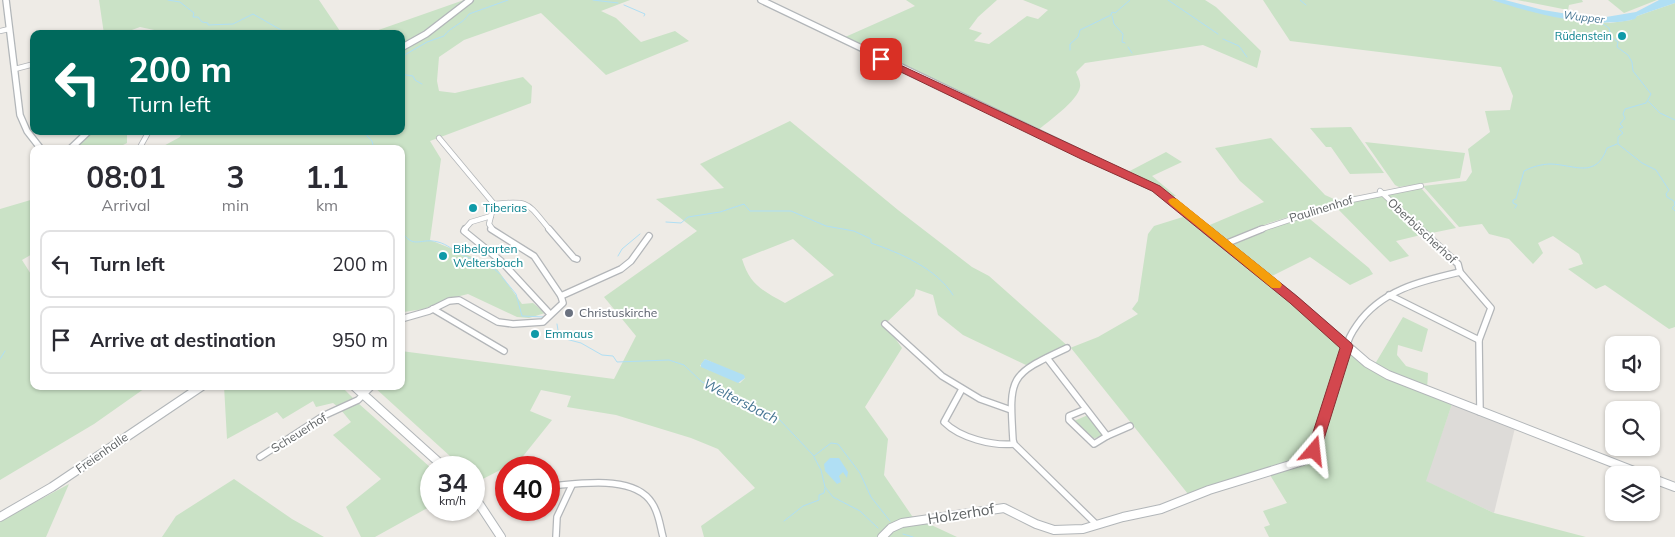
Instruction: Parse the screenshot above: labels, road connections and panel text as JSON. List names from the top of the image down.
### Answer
{
  "streets": {
    "street": [
      "Paulinenhof",
      "Oberbüscherhof",
      "Scheuerhof",
      "Freienhalle",
      "Holzerhof"
    ]
  },
  "crossings": [
    ["Paulinenhof", "Oberbüscherhof"]
  ],
  "water": ["Wupper", "Weltersbach"],
  "places": [
    "Rüdenstein",
    "Tiberias",
    "Bibelgarten Weltersbach",
    "Christuskirche",
    "Emmaus"
  ],
  "page": {
    "turn": ["200 m", "Turn left"],
    "eta": [
      "08:01",
      "Arrival",
      "3",
      "min",
      "1.1",
      "km"
    ],
    "list": [
      {
        "name": "Turn left",
        "value": "200 m"
      },
      {
        "name": "Arrive at destination",
        "value": "950 m"
      }
    ],
    "speed": "34 km/h",
    "limit": "40"
  }
}
